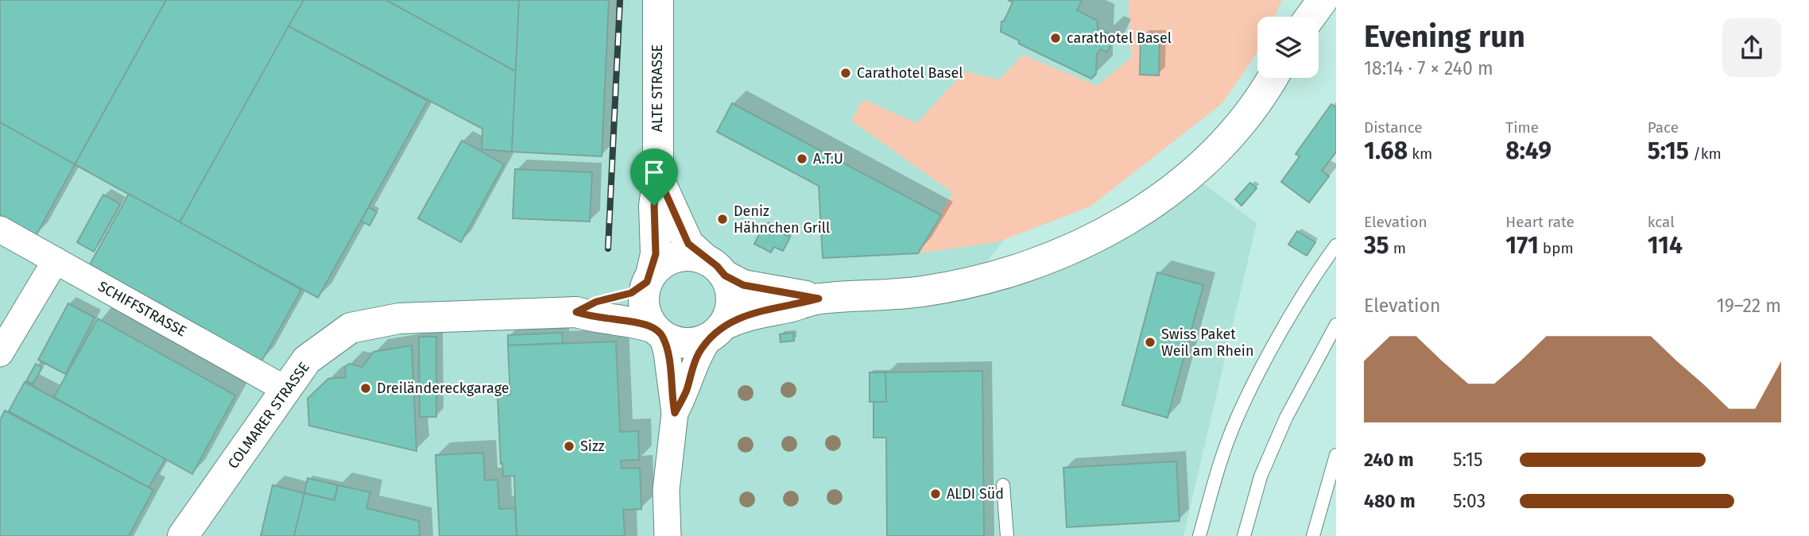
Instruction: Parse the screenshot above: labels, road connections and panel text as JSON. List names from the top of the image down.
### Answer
{
  "streets": {
    "main road": ["ALTE STRASSE", "COLMARER STRASSE"],
    "street": ["SCHIFFSTRASSE"]
  },
  "crossings": [
    ["ALTE STRASSE", "COLMARER STRASSE"],
    ["SCHIFFSTRASSE", "COLMARER STRASSE"]
  ],
  "places": [
    "carathotel Basel",
    "Carathotel Basel",
    "A.T.U",
    "Deniz Hähnchen Grill",
    "Swiss Paket Weil am Rhein",
    "Dreiländereckgarage",
    "Sizz",
    "ALDI Süd"
  ],
  "page": {
    "heading": ["Evening run", "18:14 · 7 × 240 m"],
    "stats": [
      ["Distance", "1.68 km"],
      ["Time", "8:49"],
      ["Pace", "5:15 /km"],
      ["Elevation", "35 m"],
      ["Heart rate", "171 bpm"],
      ["kcal", "114"]
    ],
    "chart": ["Elevation", "19–22 m"],
    "list": [
      {
        "name": "240 m",
        "note": "5:15"
      },
      {
        "name": "480 m",
        "note": "5:03"
      }
    ]
  }
}
